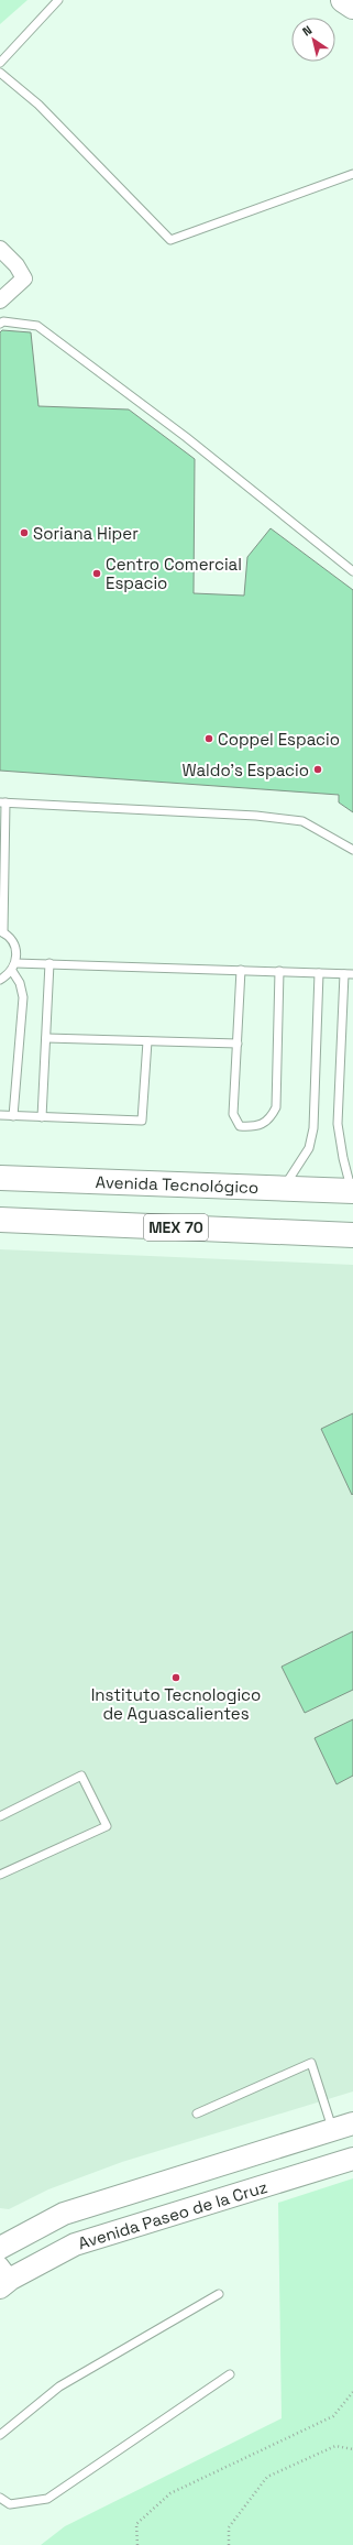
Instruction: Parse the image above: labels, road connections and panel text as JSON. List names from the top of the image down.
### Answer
{
  "streets": {
    "main road": ["Avenida Tecnológico", "MEX 70", "Avenida Paseo de la Cruz"]
  },
  "places": [
    "Soriana Hiper",
    "Centro Comercial Espacio",
    "Coppel Espacio",
    "Waldo’s Espacio",
    "Instituto Tecnologico de Aguascalientes"
  ],
  "north": "top left"
}
